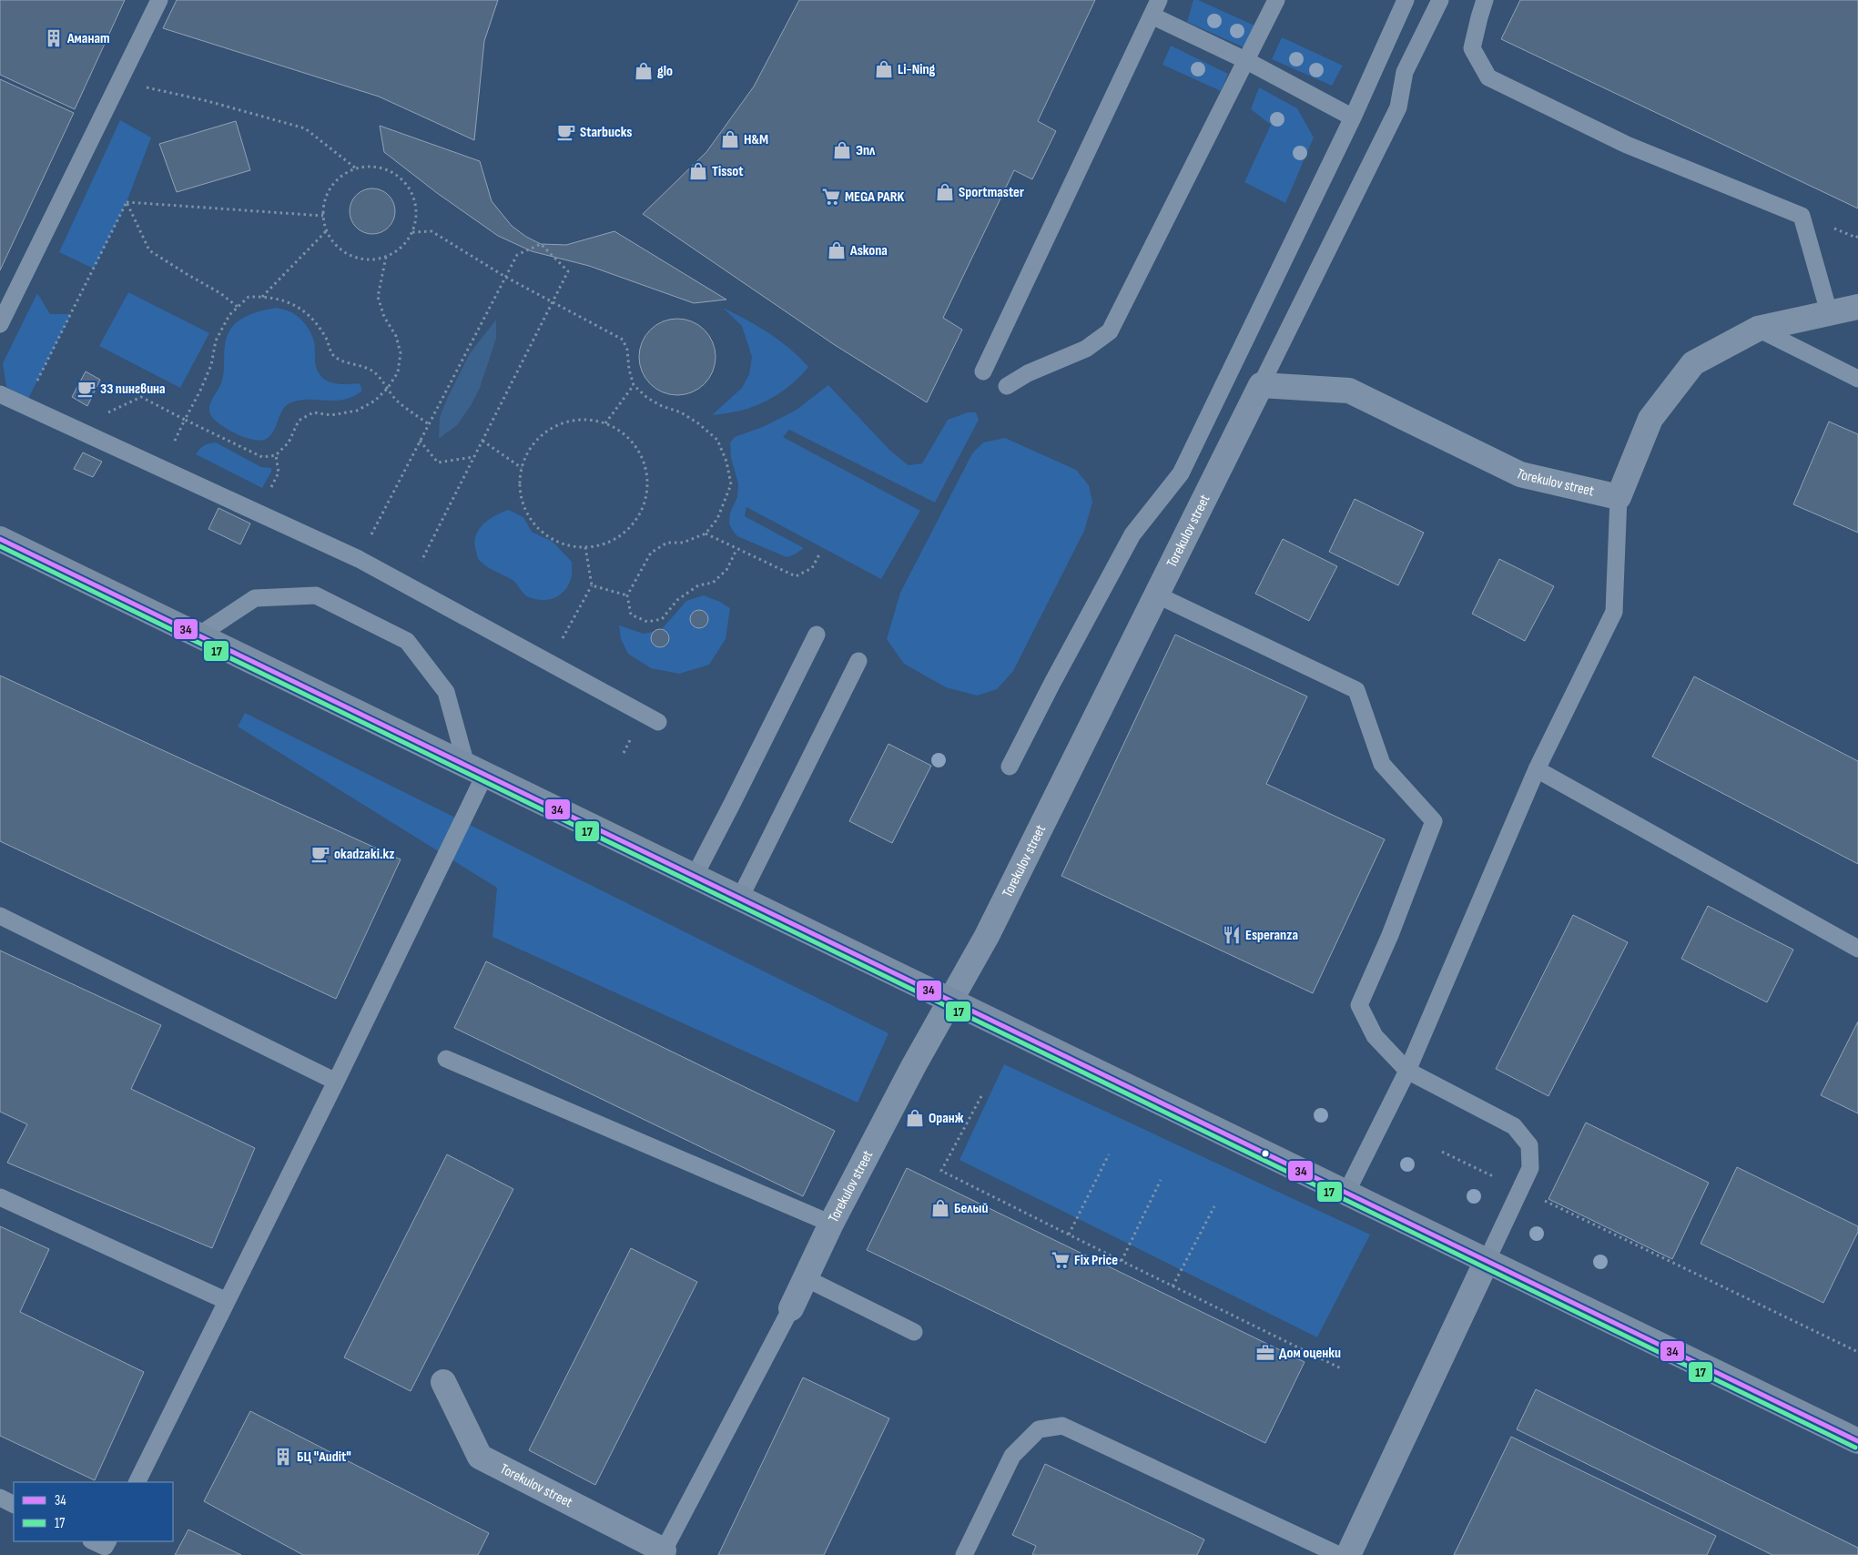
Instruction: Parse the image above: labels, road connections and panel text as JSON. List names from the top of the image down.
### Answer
{
  "streets": {
    "street": ["Torekulov street"]
  },
  "places": {
    "building": ["Аманат", "БЦ \"Audit\""],
    "shop": [
      "Li-Ning",
      "glo",
      "H&M",
      "Эпл",
      "Tissot",
      "Sportmaster",
      "Askona",
      "Оранж",
      "Белый"
    ],
    "cafe": ["Starbucks", "33 пингвина", "okadzaki.kz"],
    "supermarket": ["MEGA PARK", "Fix Price"],
    "restaurant": ["Esperanza"],
    "office": ["Дом оценки"]
  },
  "lines": ["transit line 34", "transit line 17"],
  "legend": ["34", "17"]
}
